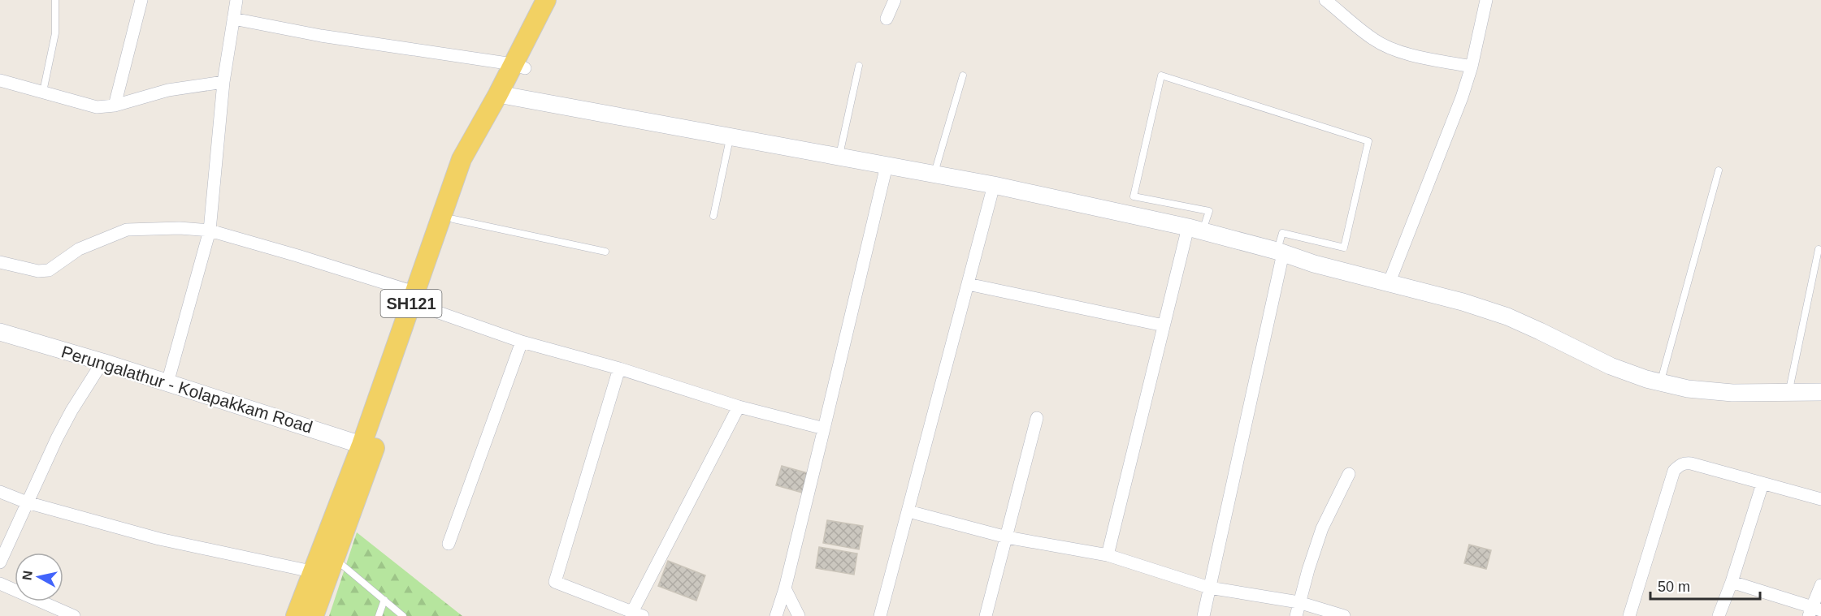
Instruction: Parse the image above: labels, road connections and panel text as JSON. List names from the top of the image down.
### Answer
{
  "streets": {
    "main road": ["SH121"],
    "street": ["Perungalathur - Kolapakkam Road"]
  },
  "crossings": [
    ["SH121", "Perungalathur - Kolapakkam Road"]
  ],
  "scale_bar": "50 m",
  "north": "left"
}
